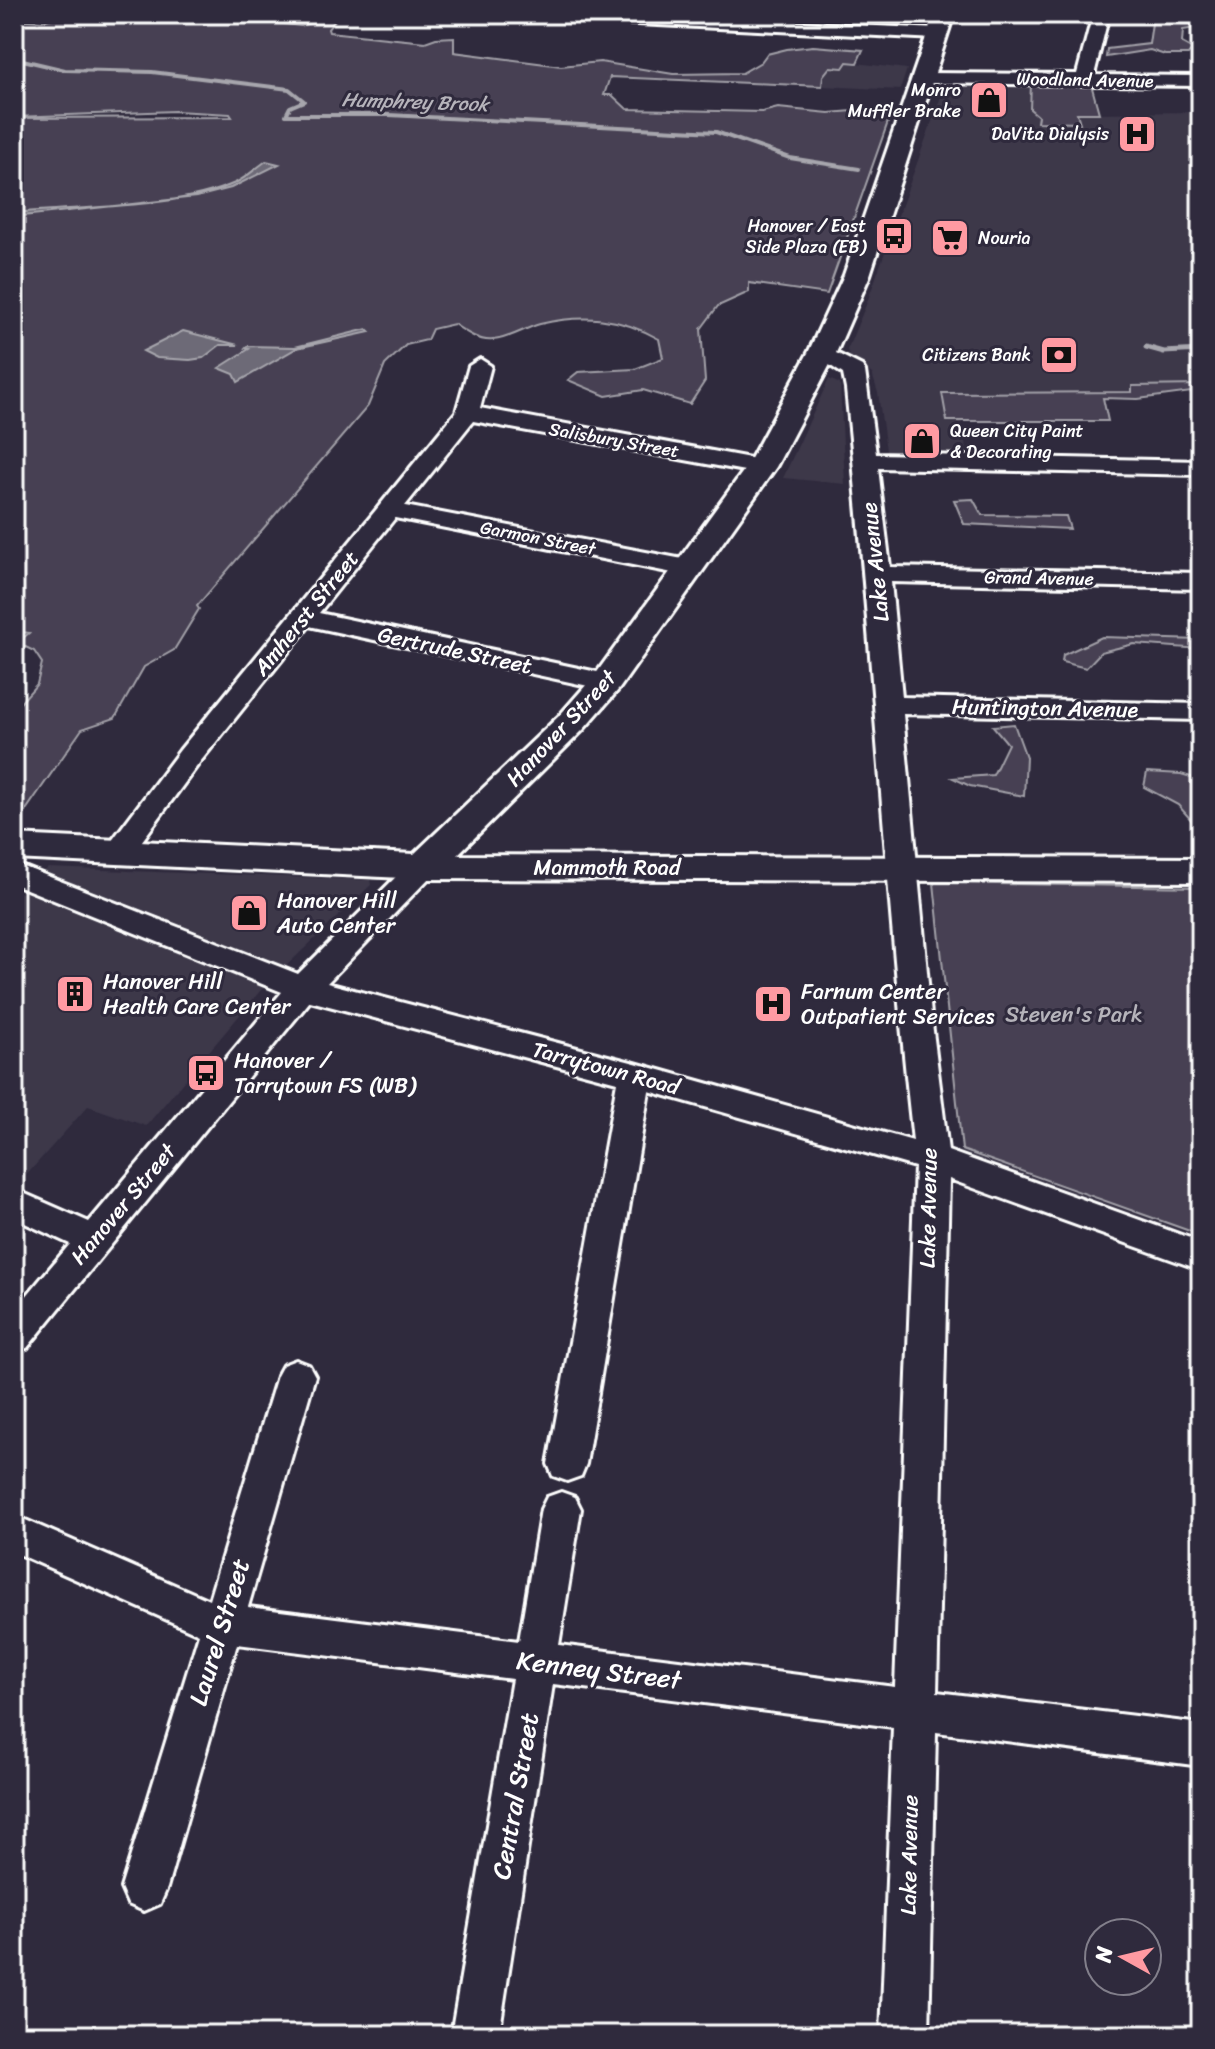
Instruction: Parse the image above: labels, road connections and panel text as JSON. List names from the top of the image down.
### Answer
{
  "streets": {
    "main road": ["Hanover Street", "Mammoth Road"],
    "street": [
      "Woodland Avenue",
      "Salisbury Street",
      "Garmon Street",
      "Lake Avenue",
      "Grand Avenue",
      "Amherst Street",
      "Gertrude Street",
      "Huntington Avenue",
      "Tarrytown Road",
      "Laurel Street",
      "Kenney Street",
      "Central Street"
    ]
  },
  "crossings": [
    ["Woodland Avenue", "Hanover Street"],
    ["Salisbury Street", "Amherst Street"],
    ["Salisbury Street", "Hanover Street"],
    ["Garmon Street", "Amherst Street"],
    ["Garmon Street", "Hanover Street"],
    ["Lake Avenue", "Grand Avenue"],
    ["Lake Avenue", "Huntington Avenue"],
    ["Lake Avenue", "Hanover Street"],
    ["Lake Avenue", "Mammoth Road"],
    ["Lake Avenue", "Tarrytown Road"],
    ["Lake Avenue", "Kenney Street"],
    ["Amherst Street", "Gertrude Street"],
    ["Amherst Street", "Mammoth Road"],
    ["Gertrude Street", "Hanover Street"],
    ["Hanover Street", "Mammoth Road"],
    ["Hanover Street", "Tarrytown Road"],
    ["Laurel Street", "Kenney Street"],
    ["Kenney Street", "Central Street"]
  ],
  "water": ["Humphrey Brook"],
  "parks": ["Steven's Park"],
  "places": {
    "shop": ["Monro Muffler Brake", "Queen City Paint & Decorating", "Hanover Hill Auto Center"],
    "hospital": ["DaVita Dialysis", "Farnum Center Outpatient Services"],
    "bus stop": ["Hanover / East Side Plaza (EB)", "Hanover / Tarrytown FS (WB)"],
    "supermarket": ["Nouria"],
    "bank": ["Citizens Bank"],
    "building": ["Hanover Hill Health Care Center"]
  },
  "north": "left"
}
